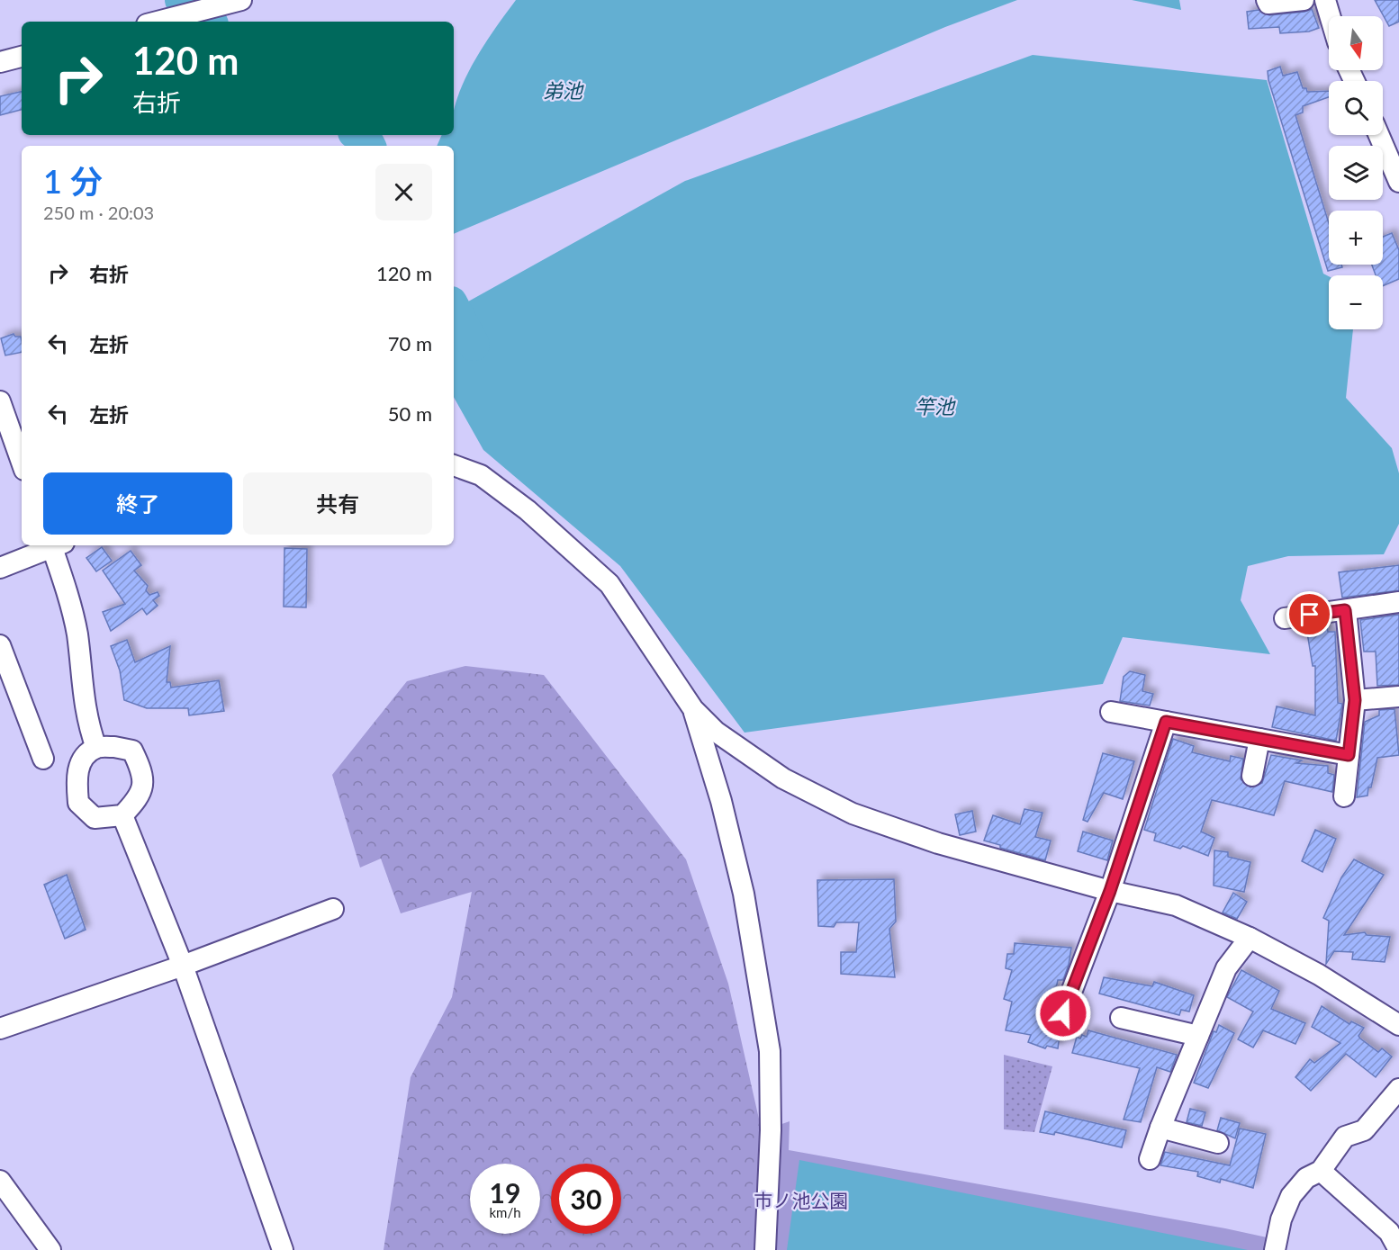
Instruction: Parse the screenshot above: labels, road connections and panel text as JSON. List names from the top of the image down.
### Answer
{
  "water": ["弟池", "竿池"],
  "parks": ["市ノ池公園"],
  "north": "bottom",
  "page": {
    "map_buttons": ["+", "−"],
    "turn": ["120 m", "右折"],
    "heading": ["1 分", "250 m · 20:03"],
    "list": [
      {
        "name": "右折",
        "value": "120 m"
      },
      {
        "name": "左折",
        "value": "70 m"
      },
      {
        "name": "左折",
        "value": "50 m"
      }
    ],
    "buttons": ["終了", "共有"],
    "speed": "19 km/h",
    "limit": "30"
  }
}
